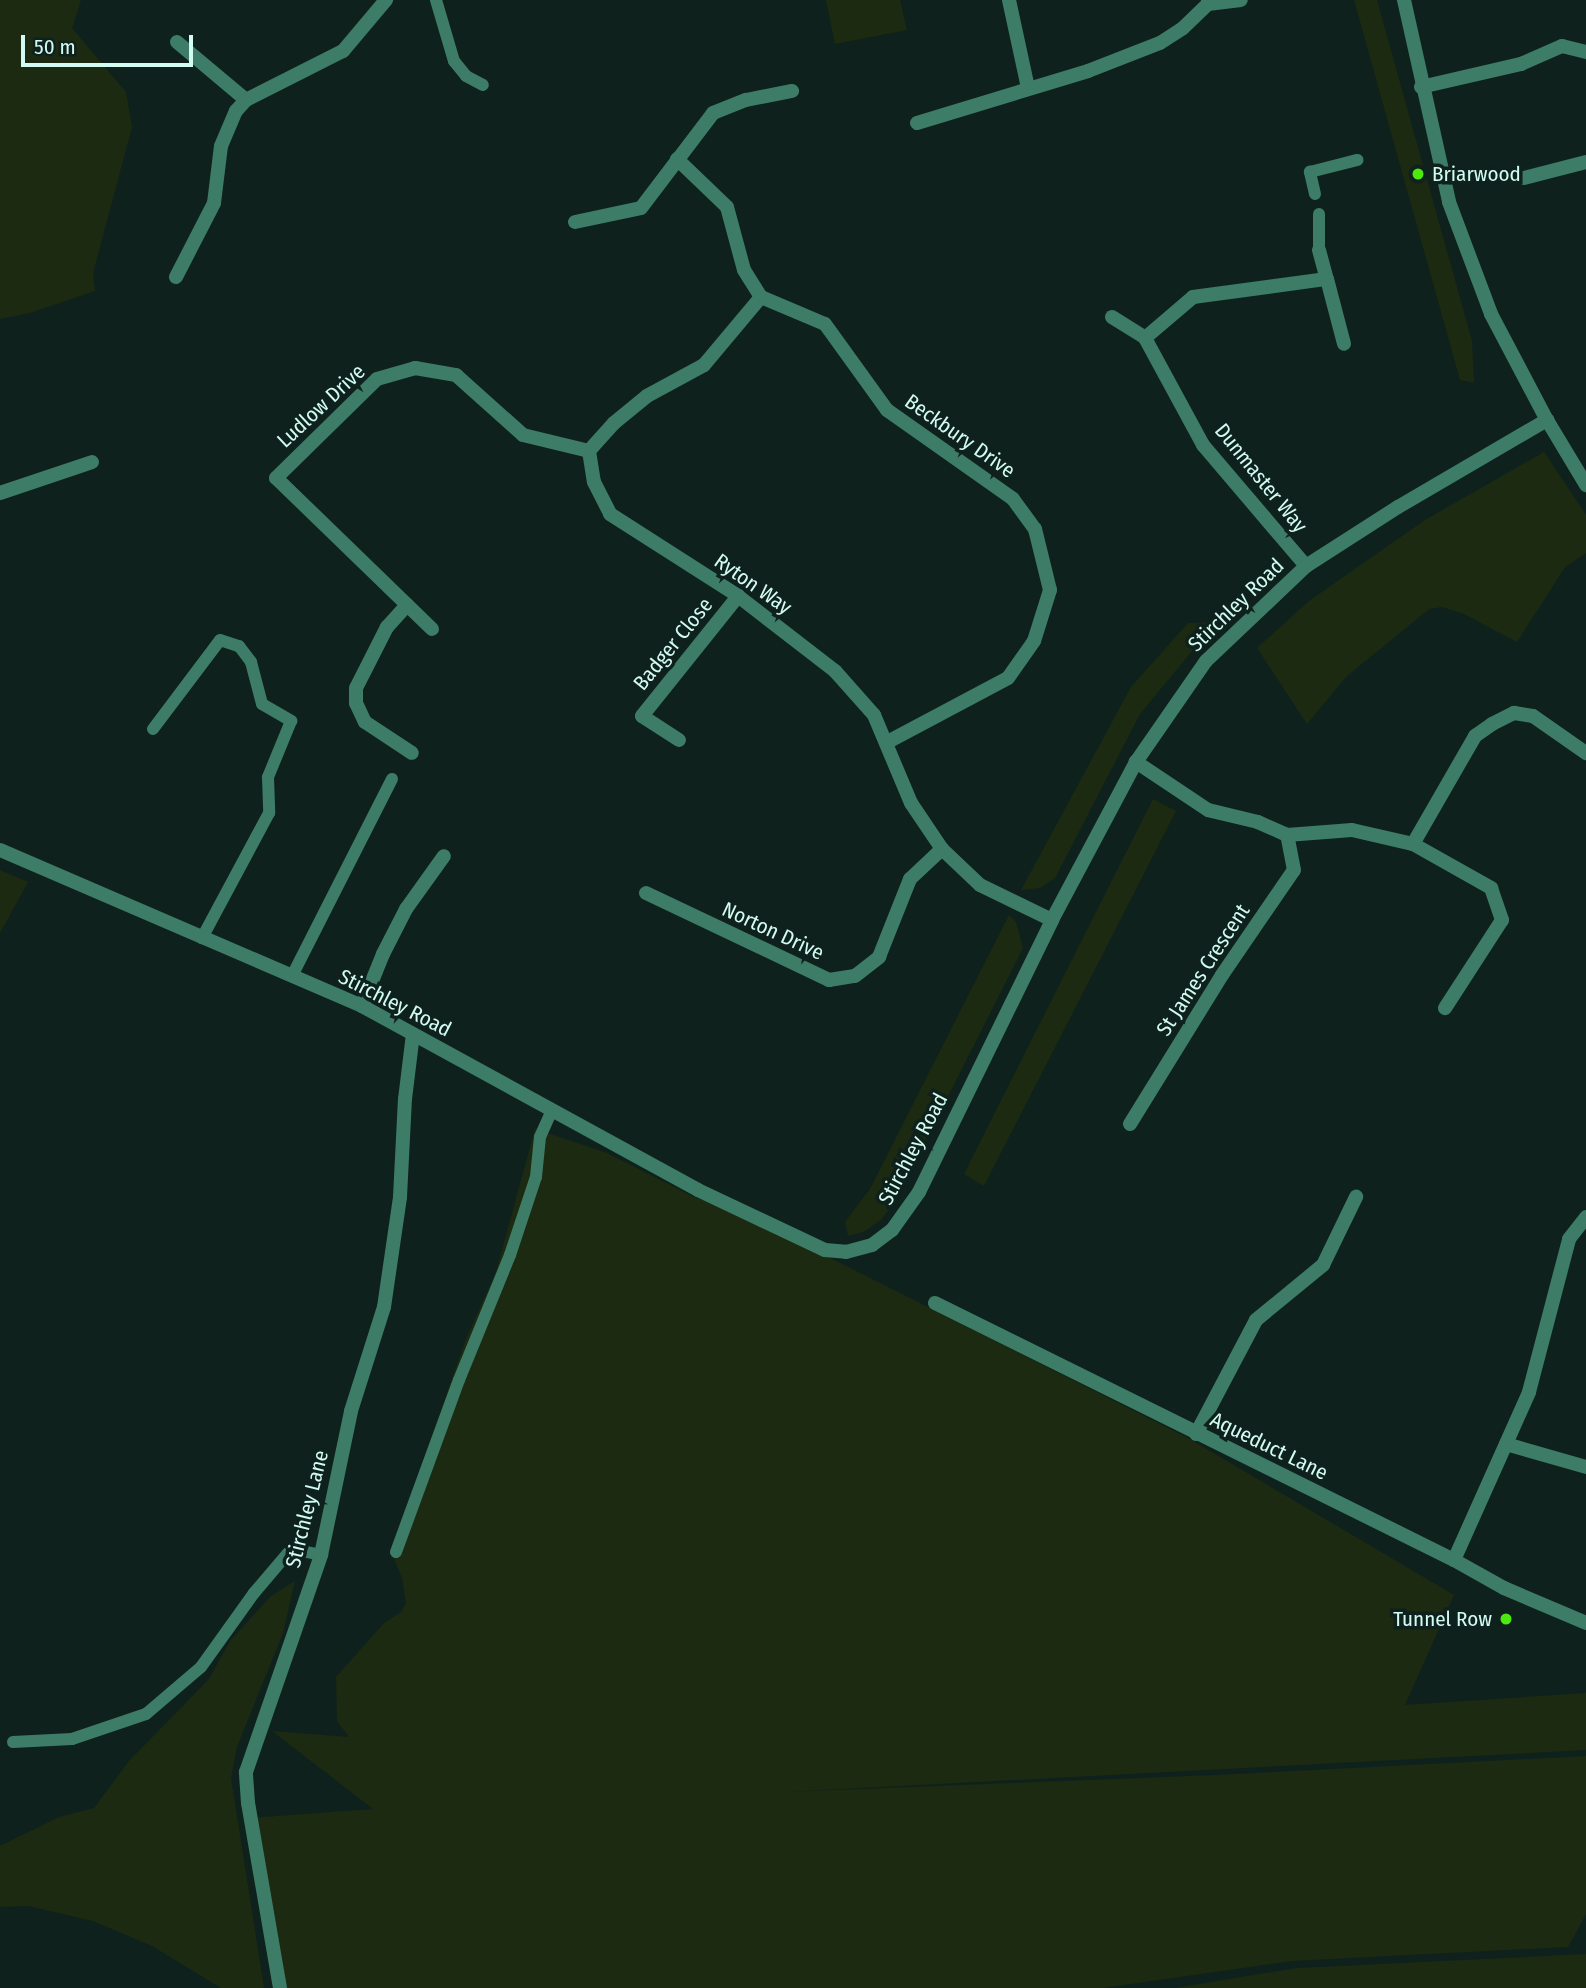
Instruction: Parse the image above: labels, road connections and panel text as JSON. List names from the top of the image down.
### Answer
{
  "streets": {
    "street": [
      "Ludlow Drive",
      "Beckbury Drive",
      "Dunmaster Way",
      "Ryton Way",
      "Stirchley Road",
      "Badger Close",
      "Norton Drive",
      "St James Crescent",
      "Aqueduct Lane",
      "Stirchley Lane"
    ]
  },
  "crossings": [
    ["Ludlow Drive", "Ryton Way"],
    ["Beckbury Drive", "Ryton Way"],
    ["Dunmaster Way", "Stirchley Road"],
    ["Ryton Way", "Stirchley Road"],
    ["Ryton Way", "Badger Close"],
    ["Ryton Way", "Norton Drive"],
    ["Stirchley Road", "Stirchley Lane"]
  ],
  "places": ["Briarwood", "Tunnel Row"],
  "scale_bar": "50 m"
}
